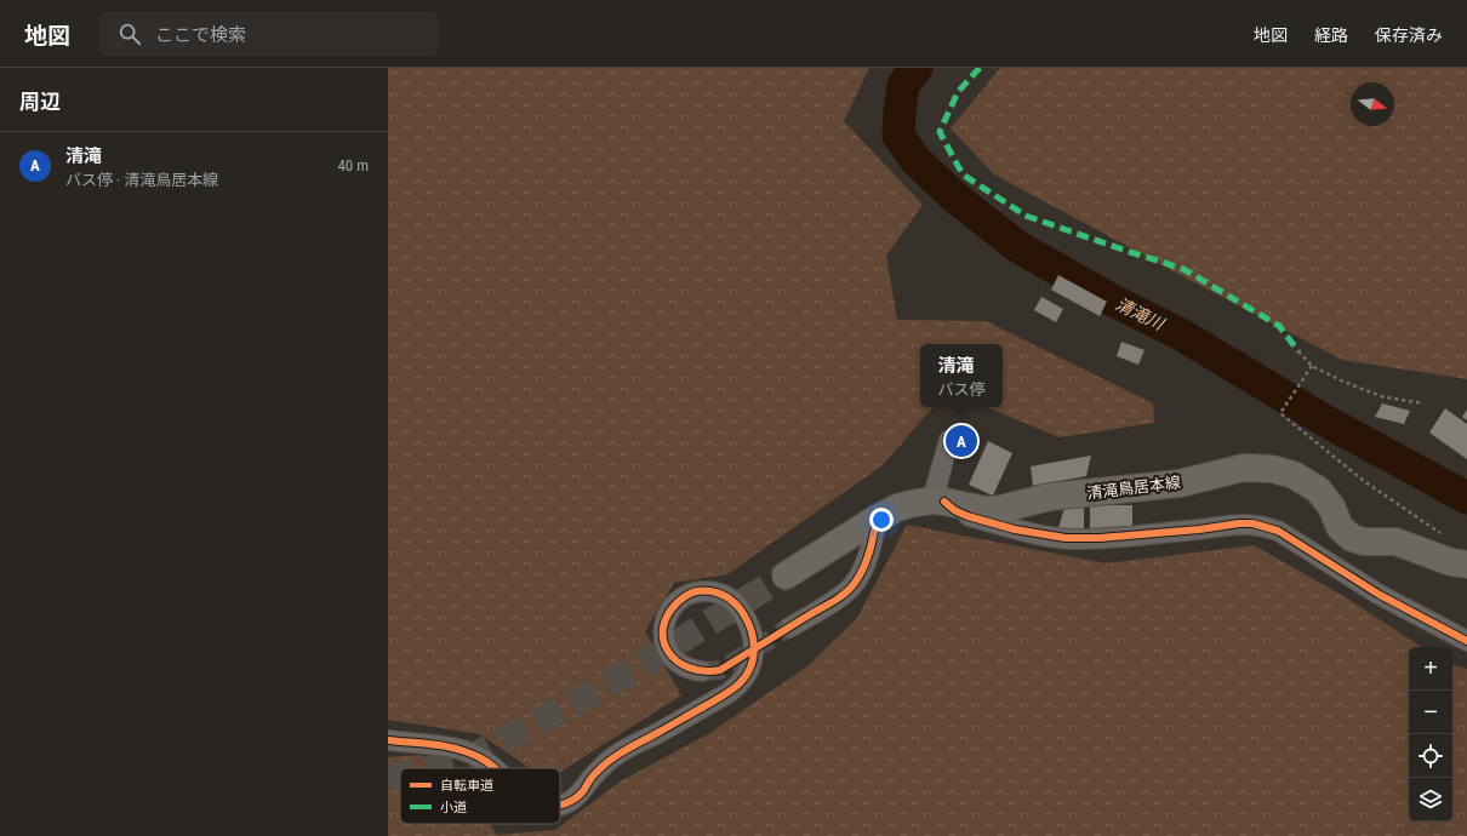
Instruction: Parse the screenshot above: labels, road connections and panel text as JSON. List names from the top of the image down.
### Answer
{
  "streets": {
    "main road": ["清滝鳥居本線"]
  },
  "water": ["清滝川"],
  "legend": ["自転車道", "小道"],
  "north": "right",
  "page": {
    "header": "地図",
    "search": "ここで検索",
    "nav": ["地図", "経路", "保存済み"],
    "heading": "周辺",
    "list": [
      {
        "mark": "A",
        "name": "清滝",
        "note": "バス停 · 清滝鳥居本線",
        "value": "40 m"
      }
    ],
    "popup": ["清滝", "バス停"],
    "pins": "A",
    "map_buttons": ["+", "−"]
  }
}
